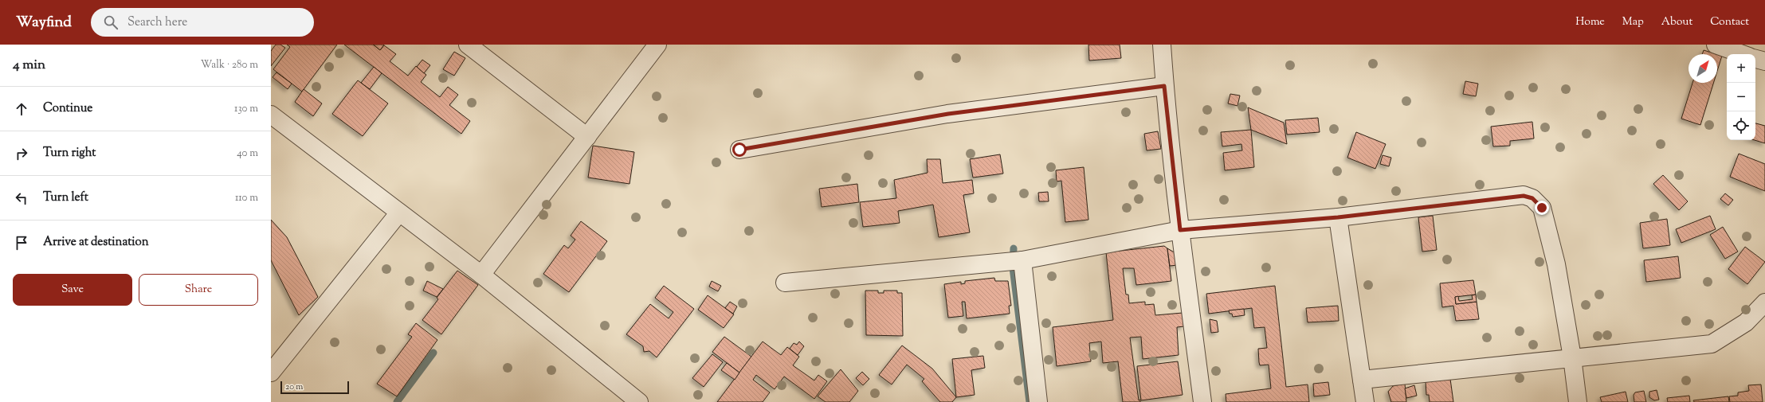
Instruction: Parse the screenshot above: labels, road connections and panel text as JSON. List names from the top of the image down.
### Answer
{
  "scale_bar": "20 m",
  "north": "top right",
  "page": {
    "header": "Wayfind",
    "search": "Search here",
    "nav": [
      "Home",
      "Map",
      "About",
      "Contact"
    ],
    "heading": ["4 min", "Walk · 280 m"],
    "map_buttons": ["+", "−"],
    "list": [
      ["Continue", "130 m"],
      ["Turn right", "40 m"],
      ["Turn left", "110 m"],
      "Arrive at destination"
    ],
    "buttons": ["Save", "Share"],
    "scale": "20 m"
  }
}
